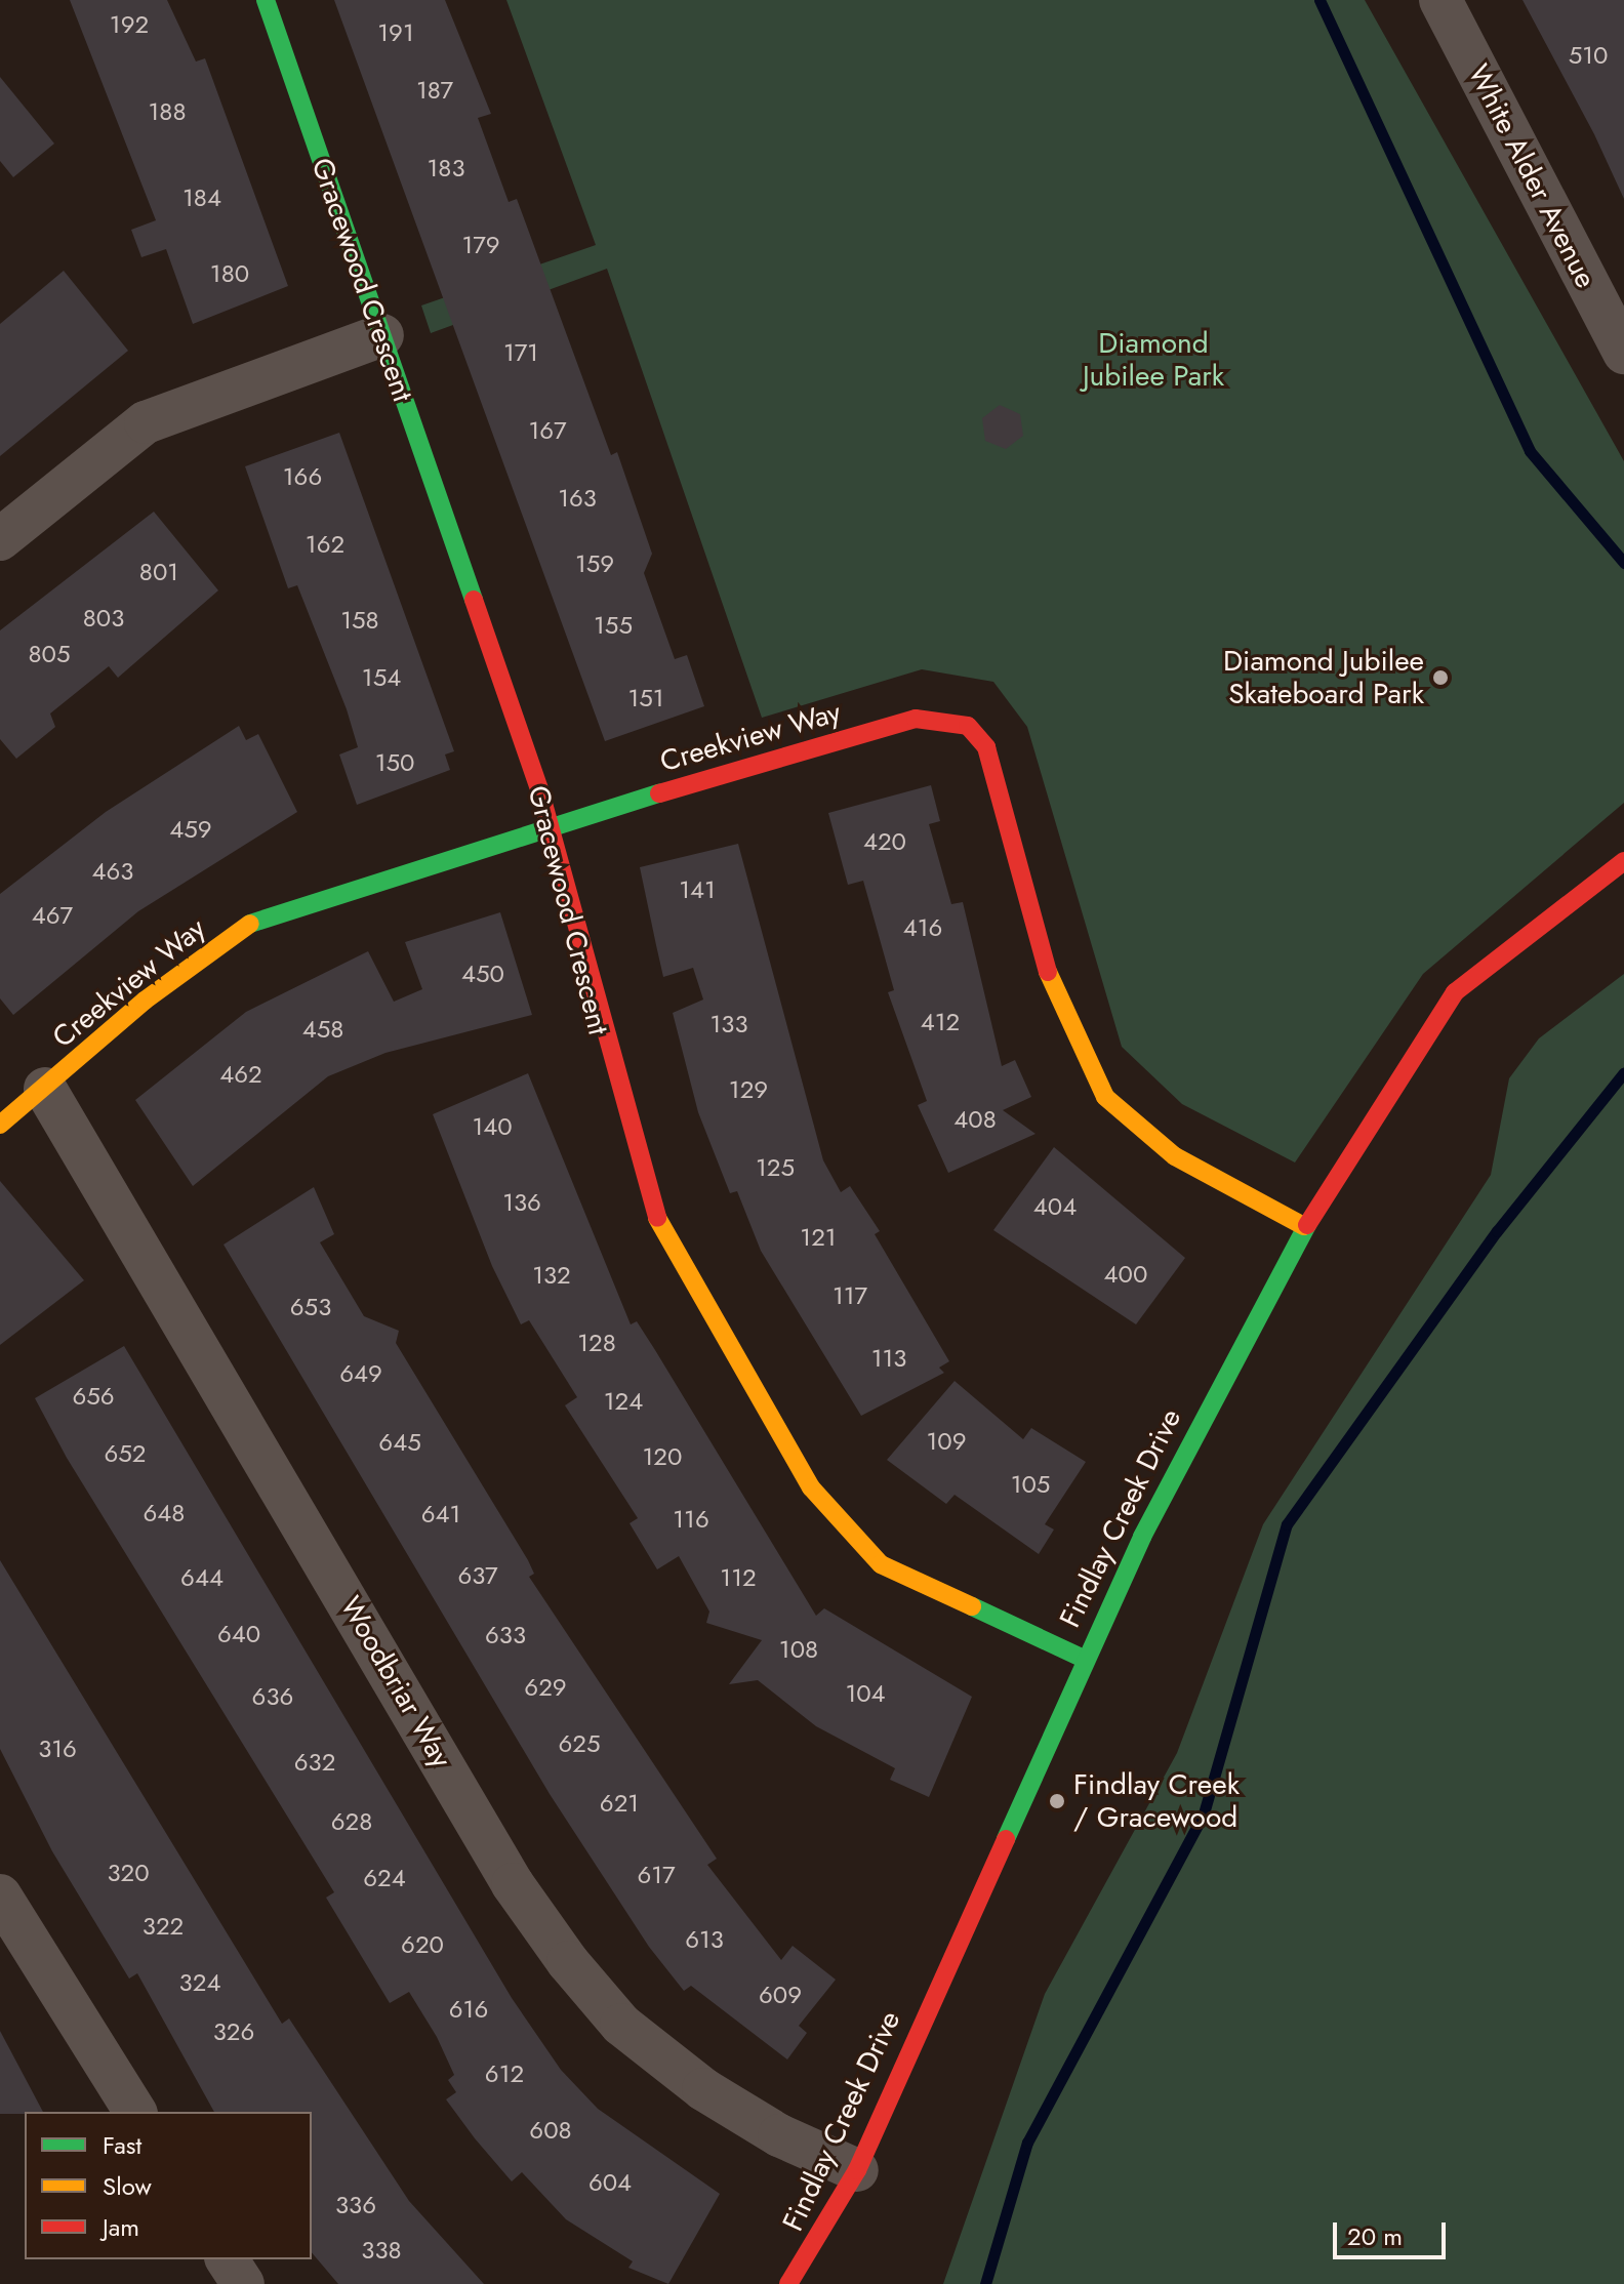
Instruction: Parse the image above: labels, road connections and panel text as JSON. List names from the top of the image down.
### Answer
{
  "streets": {
    "street": [
      "White Alder Avenue",
      "Gracewood Crescent",
      "Creekview Way",
      "Findlay Creek Drive",
      "Woodbriar Way"
    ]
  },
  "crossings": [
    ["Gracewood Crescent", "Creekview Way"],
    ["Gracewood Crescent", "Findlay Creek Drive"],
    ["Creekview Way", "Findlay Creek Drive"],
    ["Creekview Way", "Woodbriar Way"],
    ["Findlay Creek Drive", "Woodbriar Way"]
  ],
  "parks": ["Diamond Jubilee Park"],
  "places": ["Diamond Jubilee Skateboard Park", "Findlay Creek / Gracewood"],
  "house_numbers": [
    "192",
    "191",
    "510",
    "187",
    "188",
    "183",
    "184",
    "179",
    "180",
    "171",
    "167",
    "166",
    "163",
    "162",
    "159",
    "801",
    "803",
    "158",
    "155",
    "805",
    "154",
    "151",
    "150",
    "459",
    "420",
    "463",
    "141",
    "467",
    "416",
    "450",
    "412",
    "133",
    "458",
    "462",
    "129",
    "408",
    "140",
    "125",
    "136",
    "404",
    "121",
    "400",
    "132",
    "117",
    "653",
    "128",
    "113",
    "649",
    "656",
    "124",
    "109",
    "645",
    "652",
    "120",
    "105",
    "648",
    "641",
    "116",
    "637",
    "644",
    "112",
    "640",
    "633",
    "108",
    "629",
    "104",
    "636",
    "625",
    "316",
    "632",
    "621",
    "628",
    "320",
    "617",
    "624",
    "322",
    "613",
    "620",
    "324",
    "609",
    "616",
    "326",
    "612",
    "608",
    "604",
    "336",
    "338"
  ],
  "legend": ["Fast", "Slow", "Jam"],
  "scale_bar": "20 m"
}
